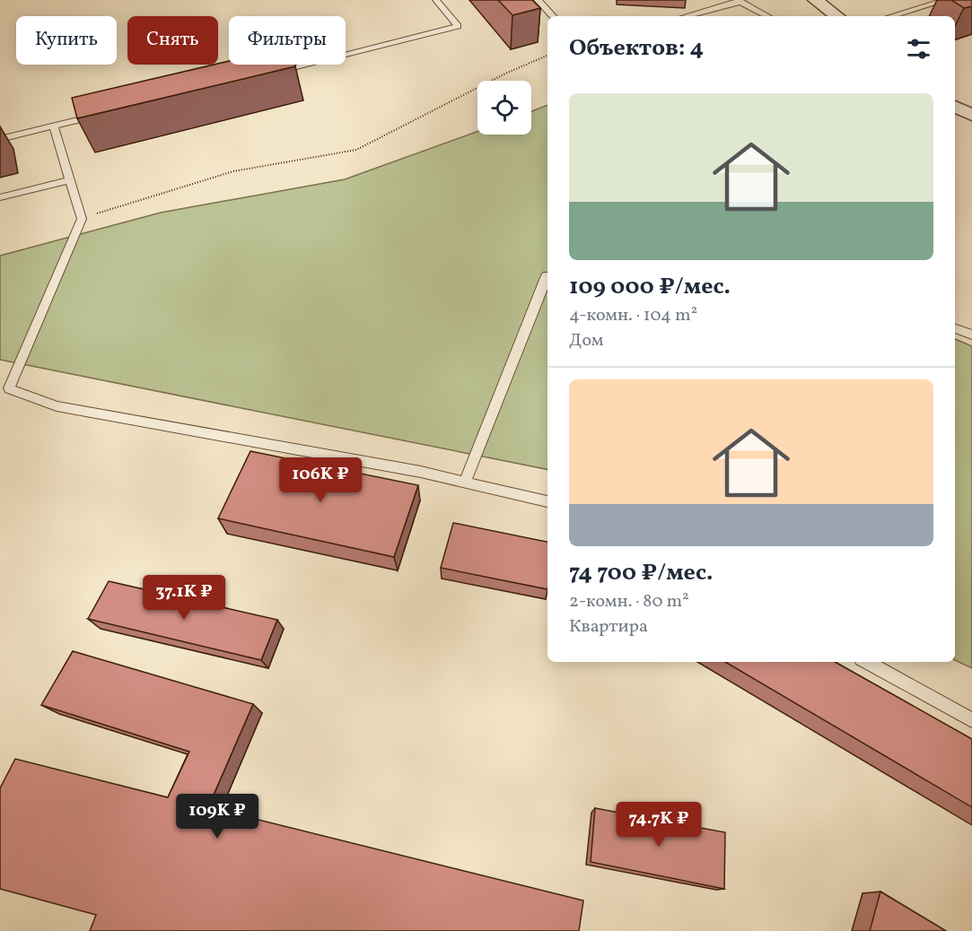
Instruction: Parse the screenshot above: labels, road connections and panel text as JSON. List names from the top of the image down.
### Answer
{
  "page": {
    "chip": ["Купить", "Снять", "Фильтры"],
    "heading": "Объектов: 4",
    "list": [
      {
        "name": "109 000 ₽/мес.",
        "note": "4-комн. · 104 m² · Дом"
      },
      {
        "name": "74 700 ₽/мес.",
        "note": "2-комн. · 80 m² · Квартира"
      }
    ],
    "price": [
      "106K ₽",
      "37.1K ₽",
      "109K ₽",
      "74.7K ₽"
    ]
  }
}
